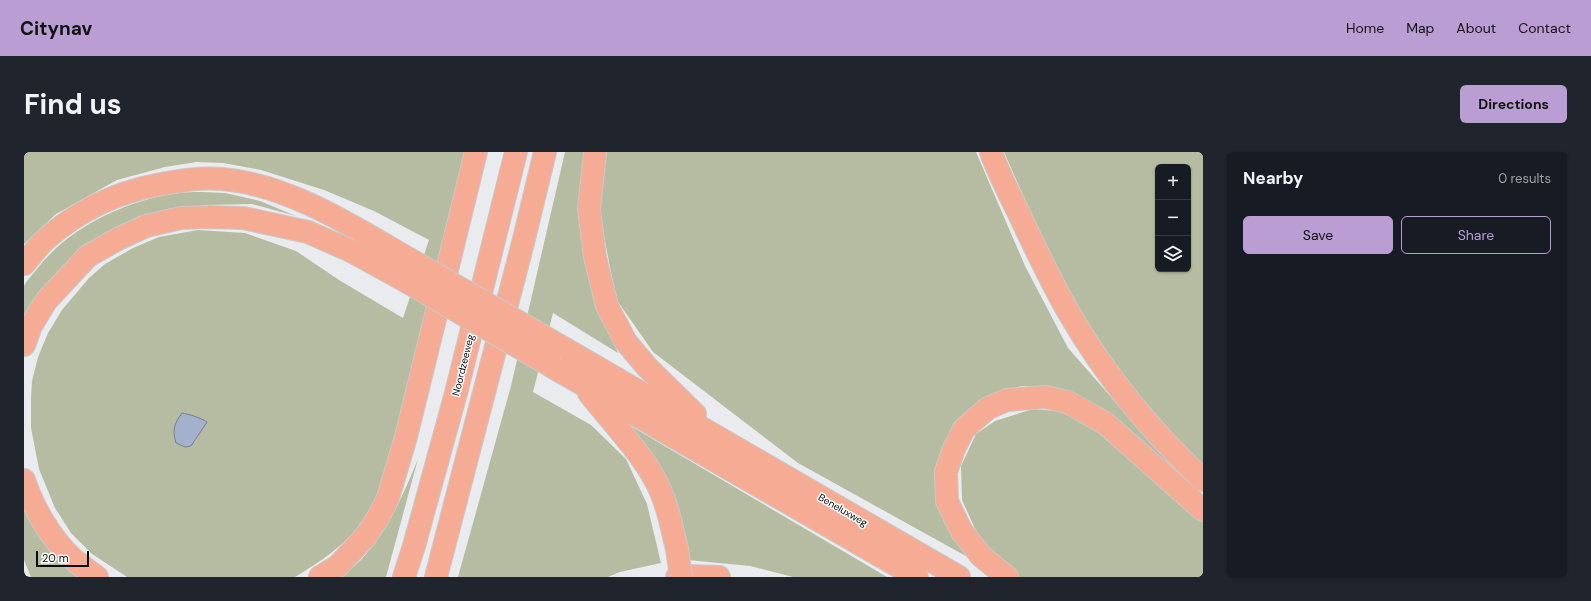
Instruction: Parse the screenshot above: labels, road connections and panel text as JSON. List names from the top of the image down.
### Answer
{
  "streets": {
    "highway": ["Noordzeeweg", "Beneluxweg"]
  },
  "scale_bar": "20 m",
  "page": {
    "header": "Citynav",
    "nav": [
      "Home",
      "Map",
      "About",
      "Contact"
    ],
    "buttons": [
      "Directions",
      ["Save", "Share"]
    ],
    "title": "Find us",
    "heading": ["Nearby", "0 results"],
    "map_buttons": ["+", "−"],
    "scale": "20 m"
  }
}
